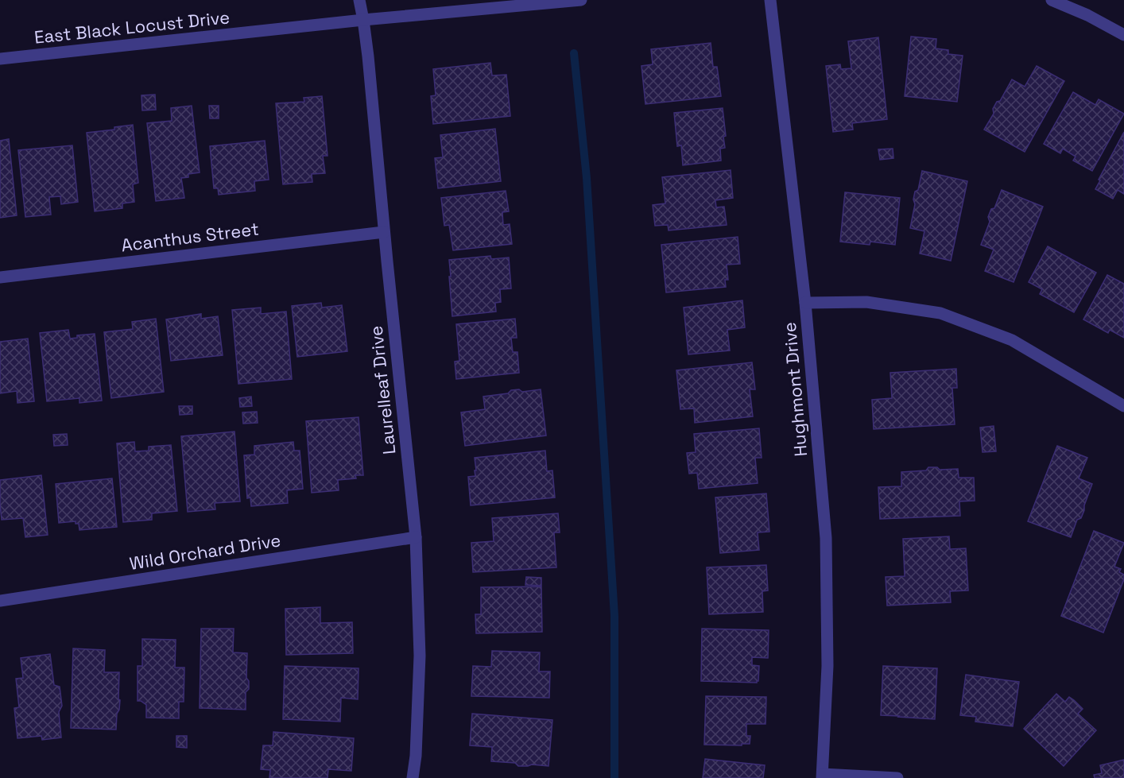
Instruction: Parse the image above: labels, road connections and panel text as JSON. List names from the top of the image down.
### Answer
{
  "streets": {
    "street": [
      "East Black Locust Drive",
      "Acanthus Street",
      "Hughmont Drive",
      "Laurelleaf Drive",
      "Wild Orchard Drive"
    ]
  },
  "crossings": [
    ["East Black Locust Drive", "Laurelleaf Drive"],
    ["Acanthus Street", "Laurelleaf Drive"],
    ["Laurelleaf Drive", "Wild Orchard Drive"]
  ]
}
